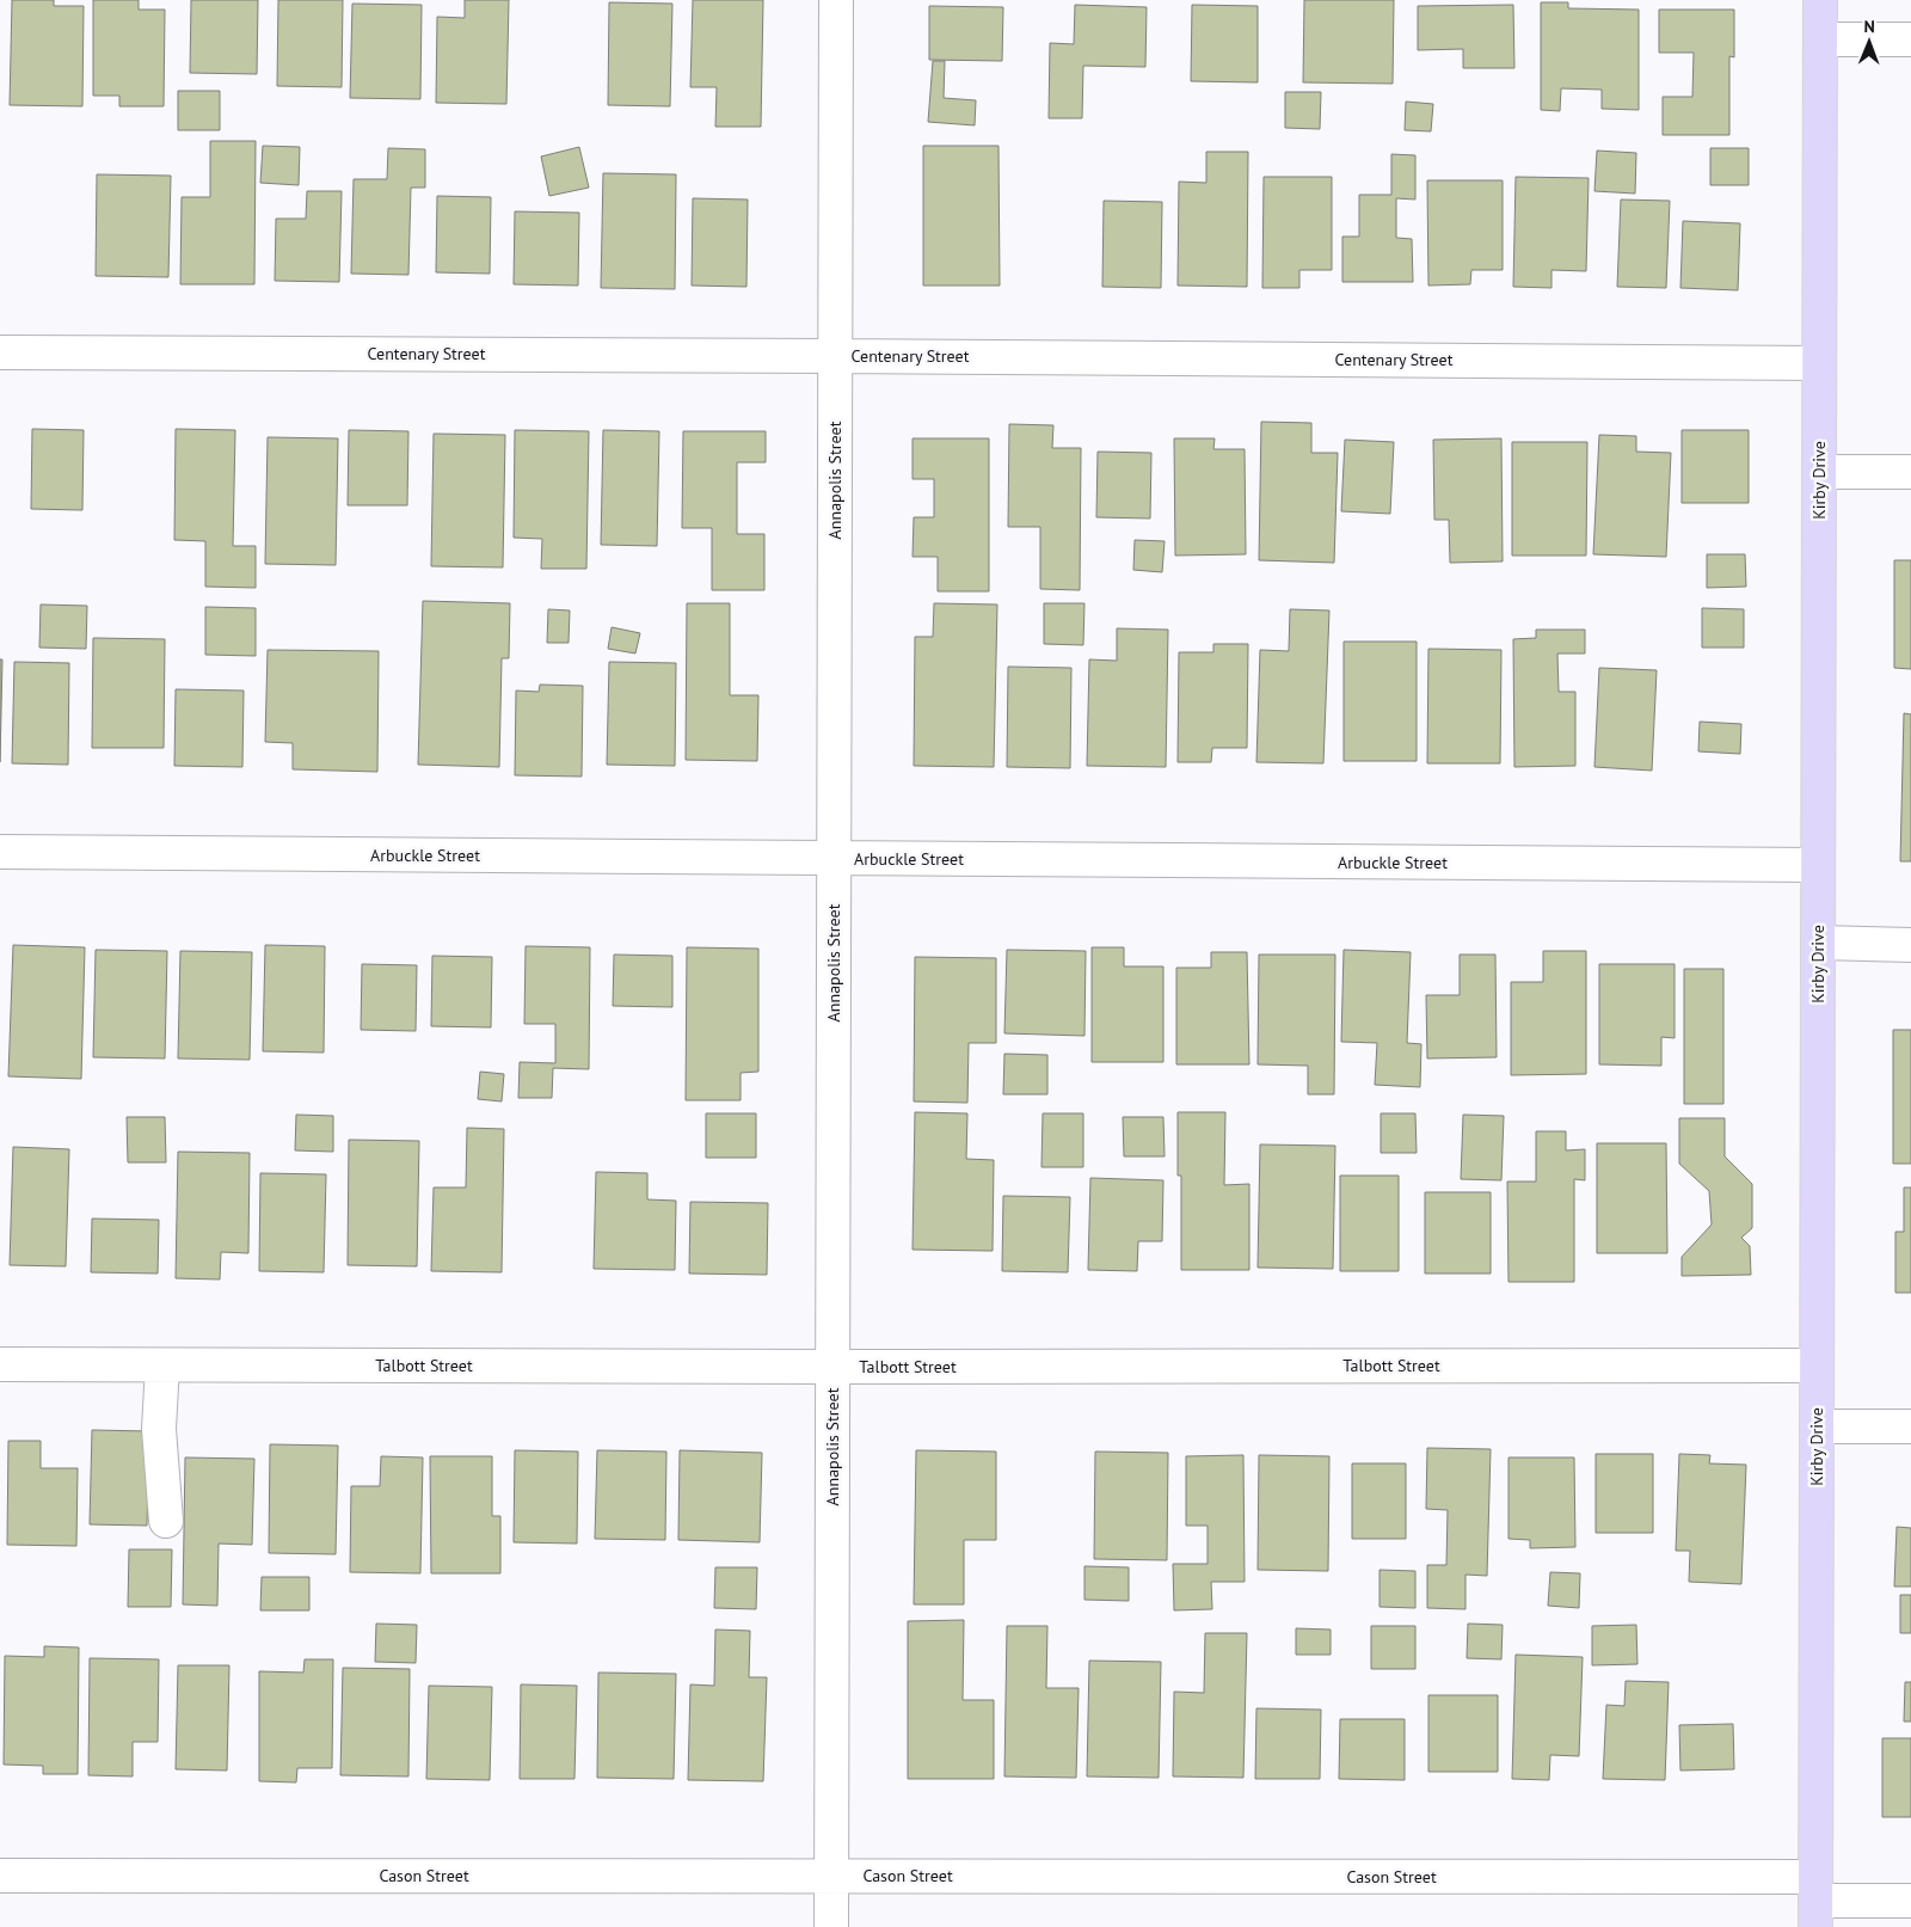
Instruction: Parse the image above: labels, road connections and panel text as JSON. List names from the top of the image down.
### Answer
{
  "streets": {
    "main road": ["Kirby Drive"],
    "street": [
      "Centenary Street",
      "Annapolis Street",
      "Arbuckle Street",
      "Talbott Street",
      "Cason Street"
    ]
  },
  "crossings": [
    ["Centenary Street", "Annapolis Street"],
    ["Centenary Street", "Kirby Drive"],
    ["Annapolis Street", "Arbuckle Street"],
    ["Annapolis Street", "Talbott Street"],
    ["Annapolis Street", "Cason Street"],
    ["Kirby Drive", "Arbuckle Street"],
    ["Kirby Drive", "Talbott Street"],
    ["Kirby Drive", "Cason Street"]
  ],
  "north": "top"
}
